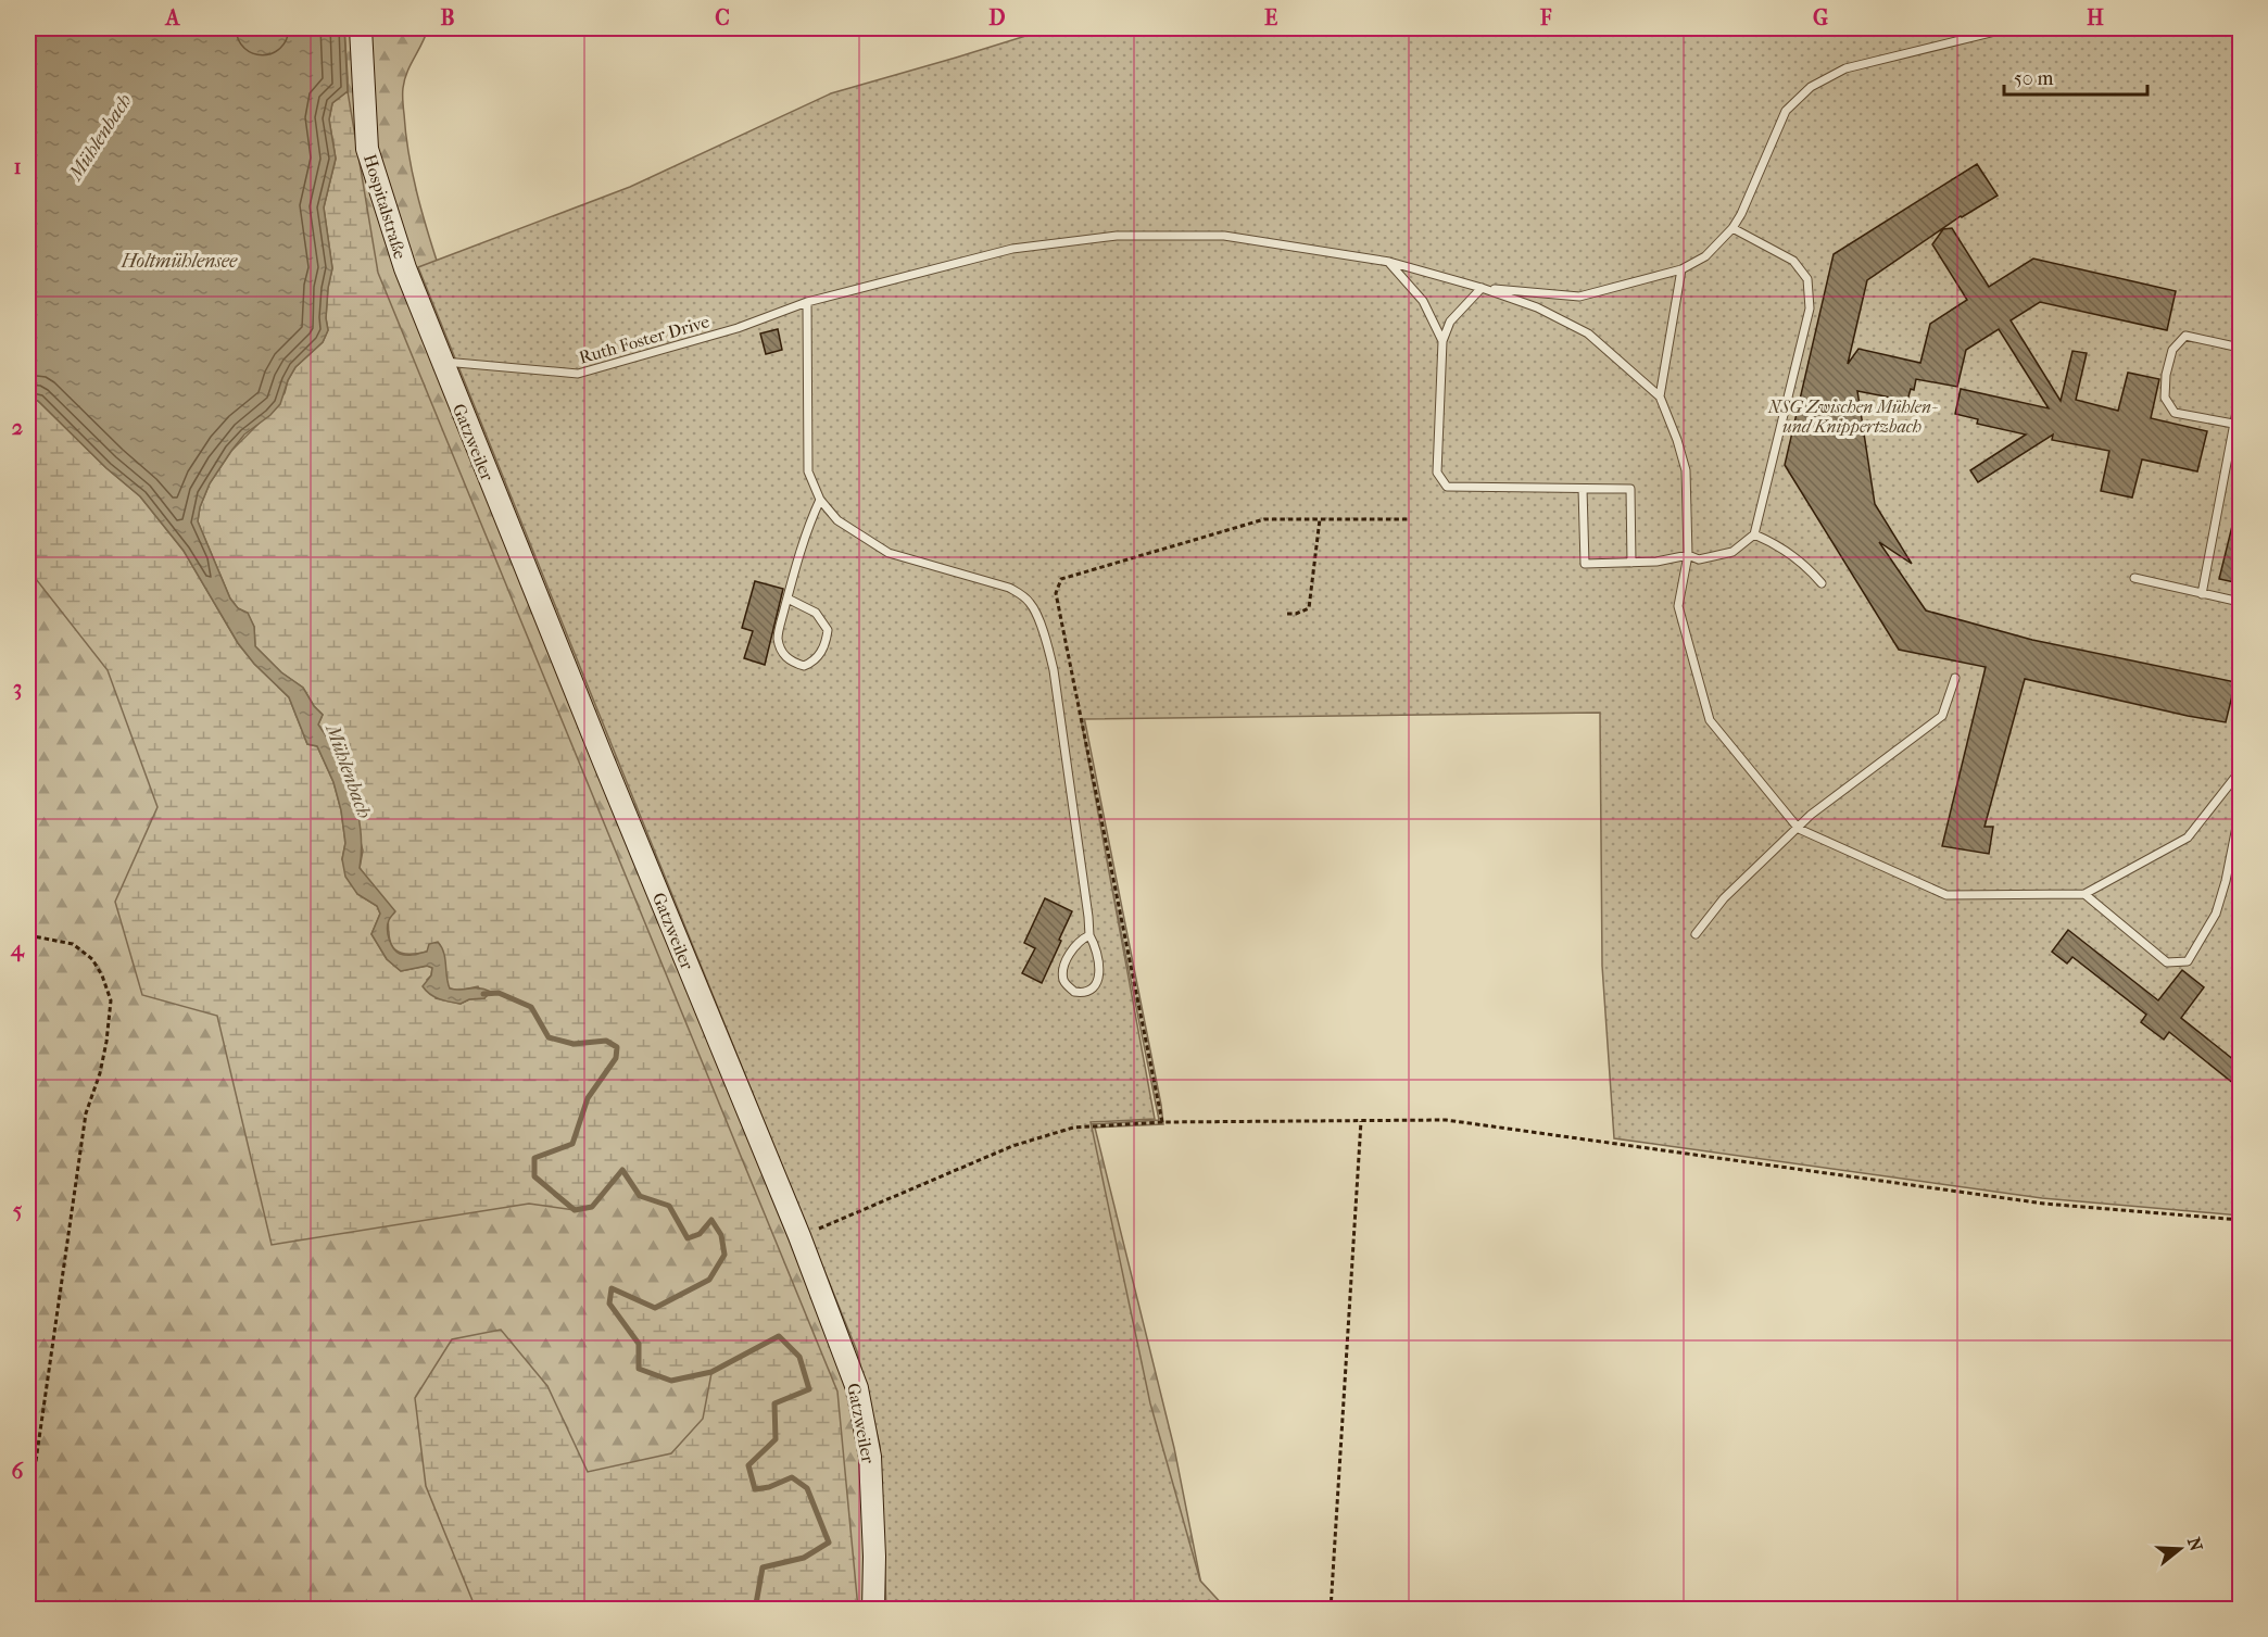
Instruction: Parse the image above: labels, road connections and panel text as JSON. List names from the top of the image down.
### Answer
{
  "streets": {
    "street": ["Hospitalstraße", "Gatzweiler"],
    "lane": ["Ruth Foster Drive"]
  },
  "crossings": [
    ["Hospitalstraße", "Gatzweiler"],
    ["Ruth Foster Drive", "Gatzweiler"]
  ],
  "water": ["Mühlenbach", "Holtmühlensee"],
  "parks": ["NSG Zwischen Mühlen- und Knippertzbach"],
  "scale_bar": "50 m",
  "north": "right",
  "grid": {
    "columns": [
      "A",
      "B",
      "C",
      "D",
      "E",
      "F",
      "G",
      "H"
    ],
    "rows": [
      "1",
      "2",
      "3",
      "4",
      "5",
      "6"
    ]
  }
}
